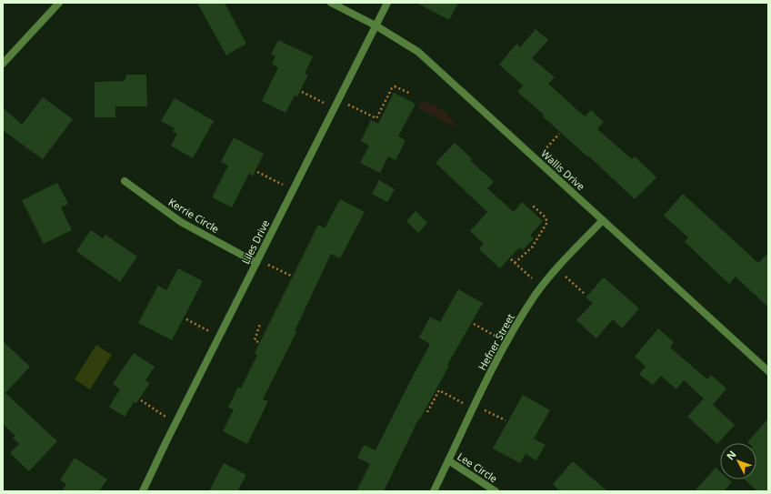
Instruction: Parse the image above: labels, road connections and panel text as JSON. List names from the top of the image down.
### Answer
{
  "streets": {
    "street": [
      "Wallis Drive",
      "Kerrie Circle",
      "Liles Drive",
      "Hefner Street",
      "Lee Circle"
    ]
  },
  "crossings": [
    ["Wallis Drive", "Liles Drive"],
    ["Wallis Drive", "Hefner Street"],
    ["Kerrie Circle", "Liles Drive"],
    ["Hefner Street", "Lee Circle"]
  ],
  "north": "top left"
}
